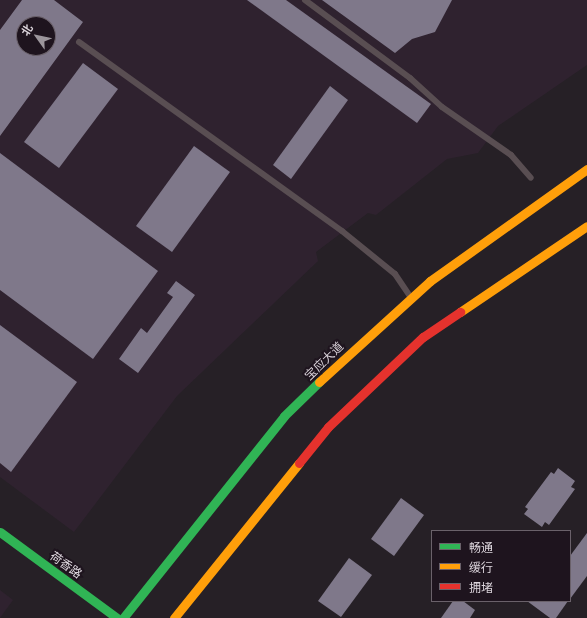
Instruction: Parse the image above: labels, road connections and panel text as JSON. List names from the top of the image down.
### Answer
{
  "streets": {
    "main road": ["宝应大道", "荷香路"]
  },
  "legend": ["畅通", "缓行", "拥堵"],
  "north": "top left"
}
